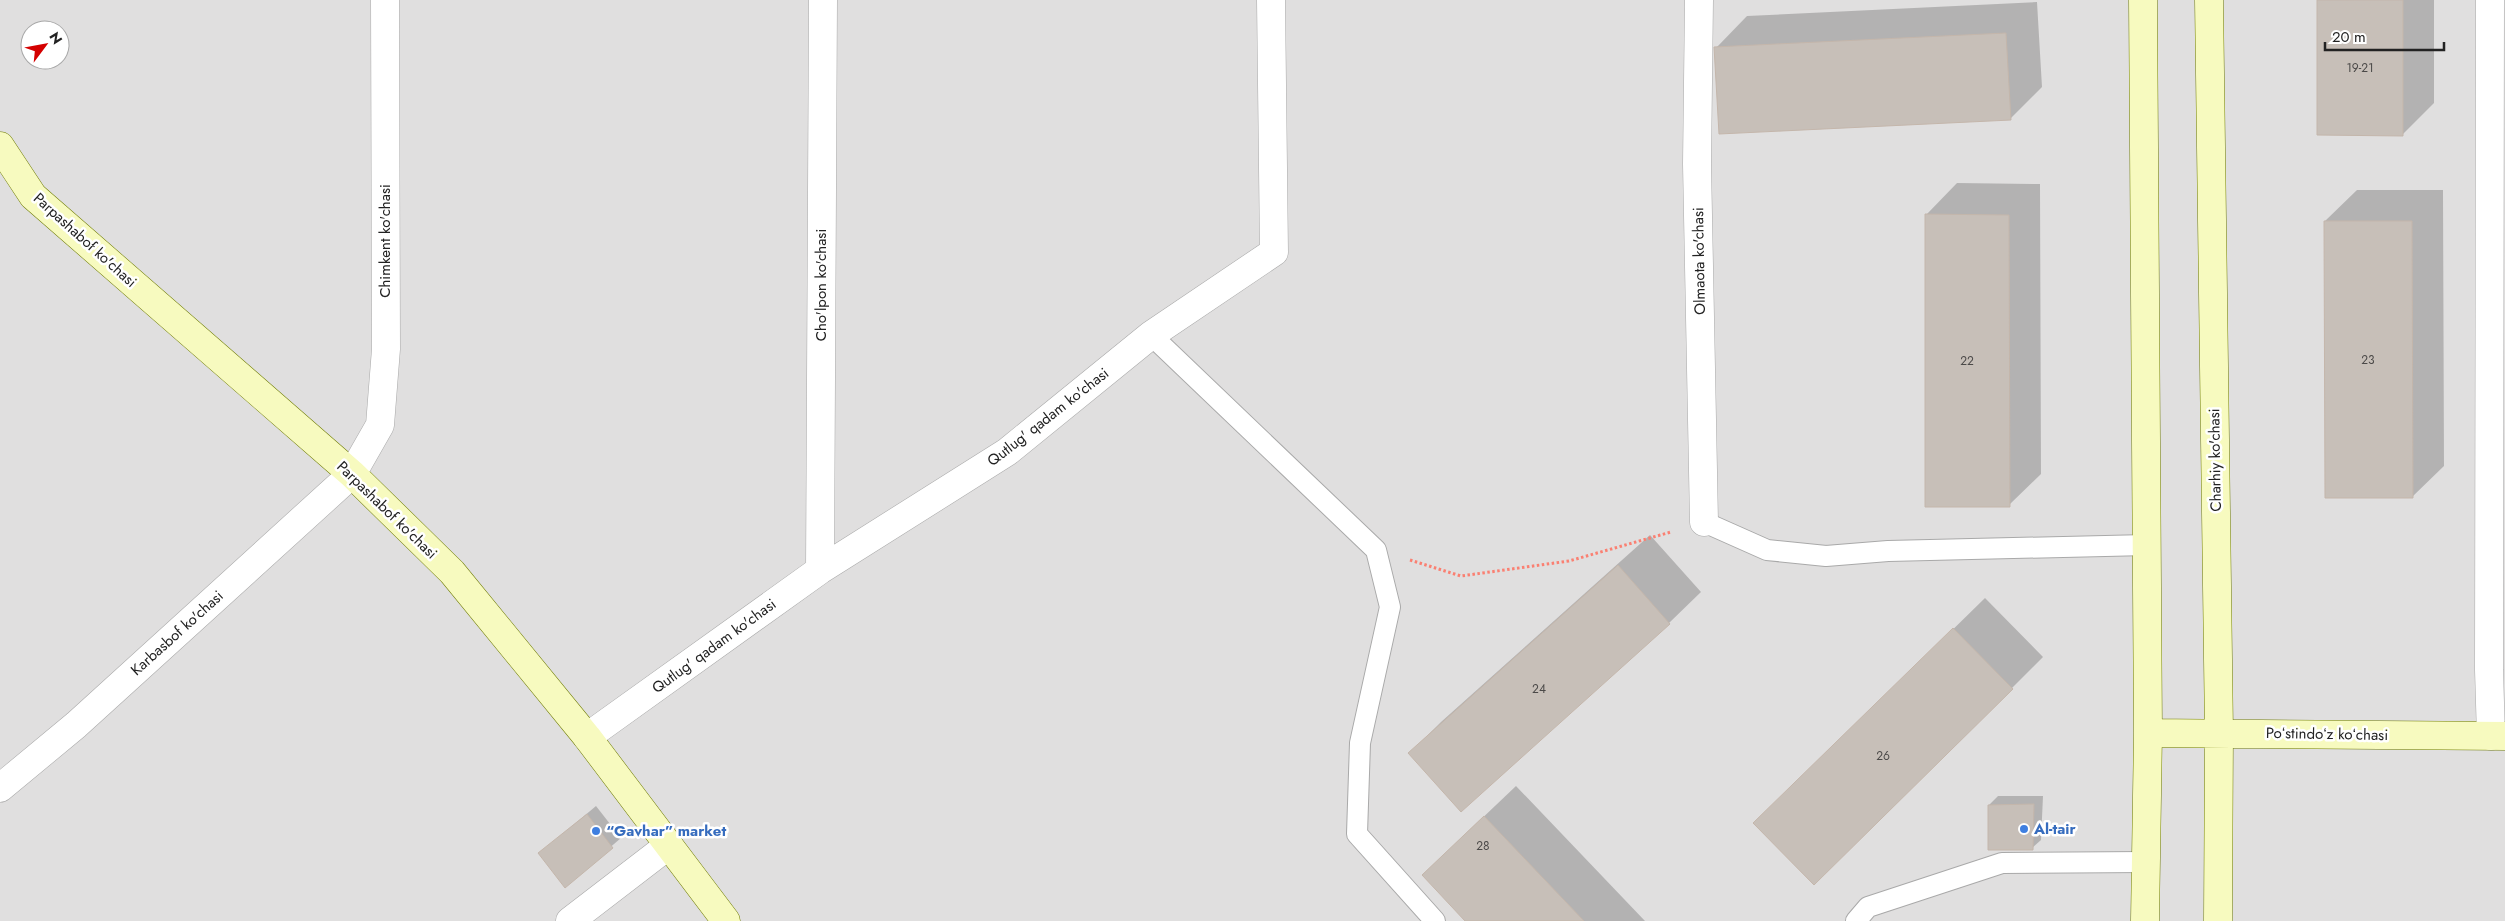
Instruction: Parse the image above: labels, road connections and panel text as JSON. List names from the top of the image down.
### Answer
{
  "streets": {
    "main road": ["Parpashabof ko'chasi", "Charhiy ko'chasi", "Poʻstindoʻz koʻchasi"],
    "street": [
      "Chimkent ko'chasi",
      "Olmaota ko'chasi",
      "Cho'lpon ko'chasi",
      "Qutlug' qadam ko'chasi",
      "Karbasbof ko'chasi"
    ]
  },
  "crossings": [
    ["Parpashabof ko'chasi", "Chimkent ko'chasi"],
    ["Parpashabof ko'chasi", "Qutlug' qadam ko'chasi"],
    ["Parpashabof ko'chasi", "Karbasbof ko'chasi"],
    ["Chimkent ko'chasi", "Karbasbof ko'chasi"],
    ["Cho'lpon ko'chasi", "Qutlug' qadam ko'chasi"],
    ["Charhiy ko'chasi", "Poʻstindoʻz koʻchasi"]
  ],
  "places": ["Al-tair", "“Gavhar” market"],
  "house_numbers": [
    "19-21",
    "23",
    "22",
    "24",
    "26",
    "28"
  ],
  "scale_bar": "20 m",
  "north": "top right"
}
